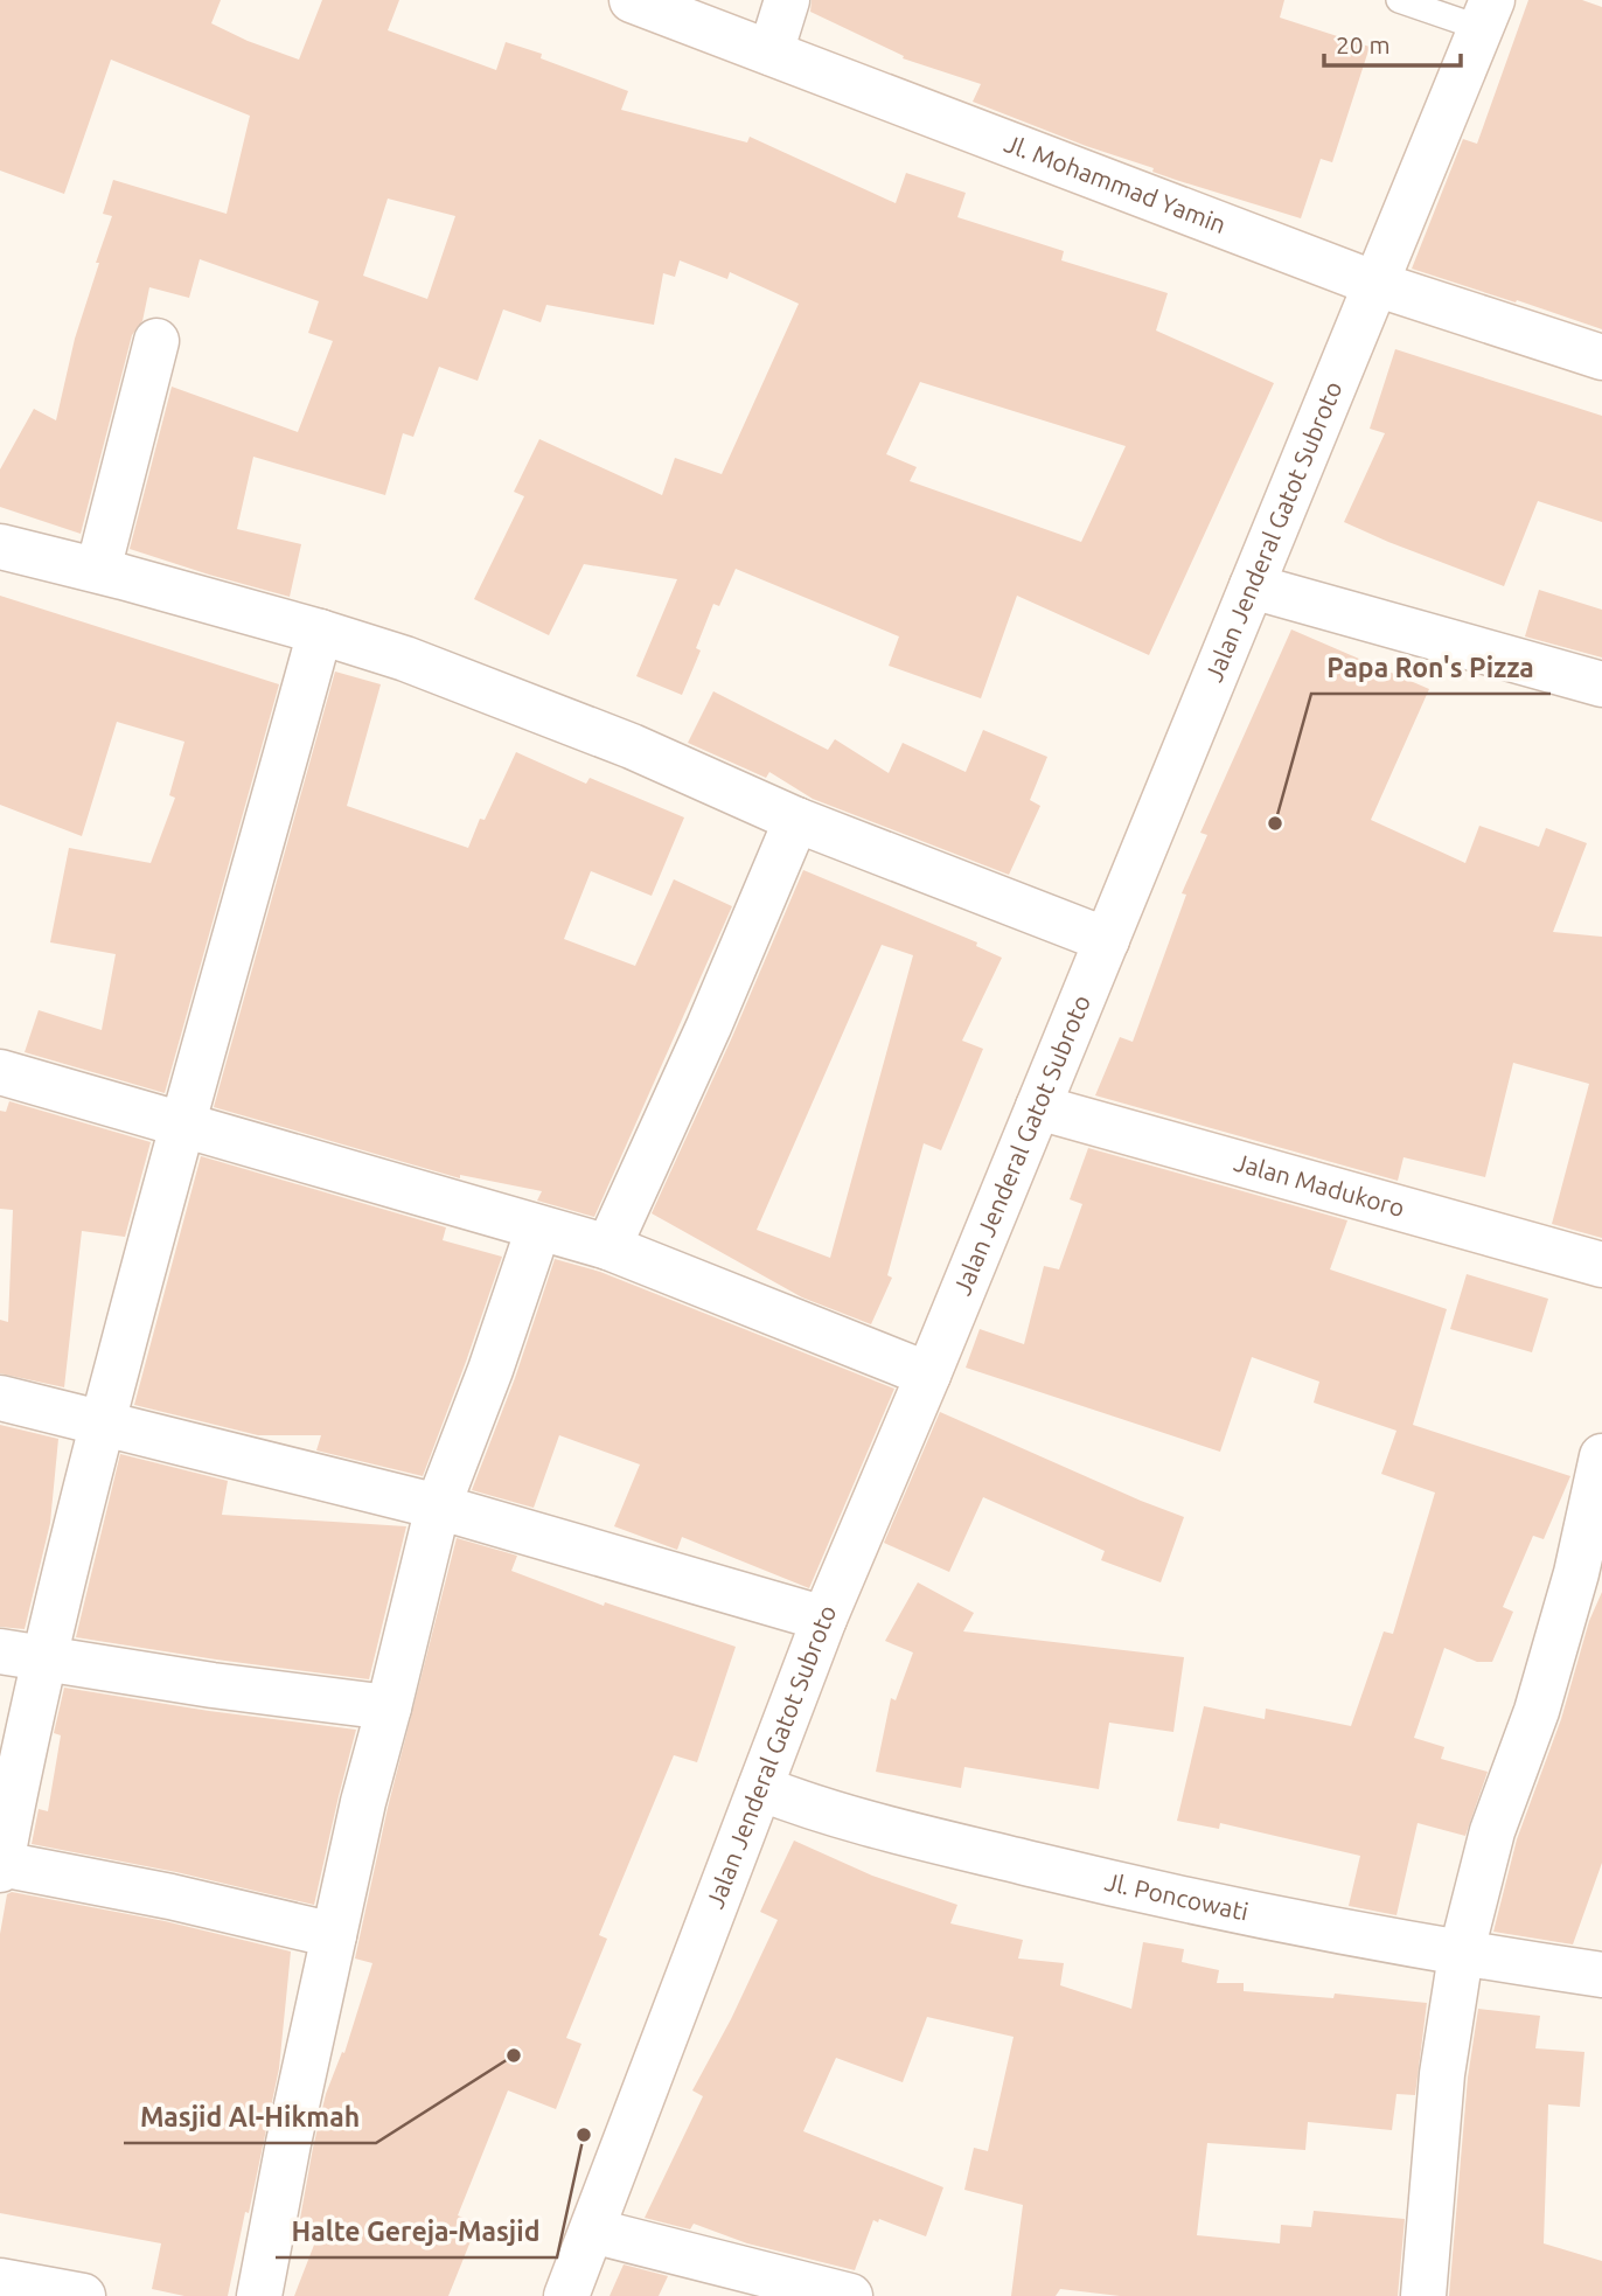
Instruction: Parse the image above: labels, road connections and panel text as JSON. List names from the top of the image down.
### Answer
{
  "streets": {
    "street": [
      "Jl. Mohammad Yamin",
      "Jalan Jenderal Gatot Subroto",
      "Jalan Madukoro",
      "Jl. Poncowati"
    ]
  },
  "crossings": [
    ["Jl. Mohammad Yamin", "Jalan Jenderal Gatot Subroto"],
    ["Jalan Jenderal Gatot Subroto", "Jalan Madukoro"],
    ["Jalan Jenderal Gatot Subroto", "Jl. Poncowati"]
  ],
  "places": ["Papa Ron's Pizza", "Masjid Al-Hikmah", "Halte Gereja-Masjid"],
  "scale_bar": "20 m"
}
